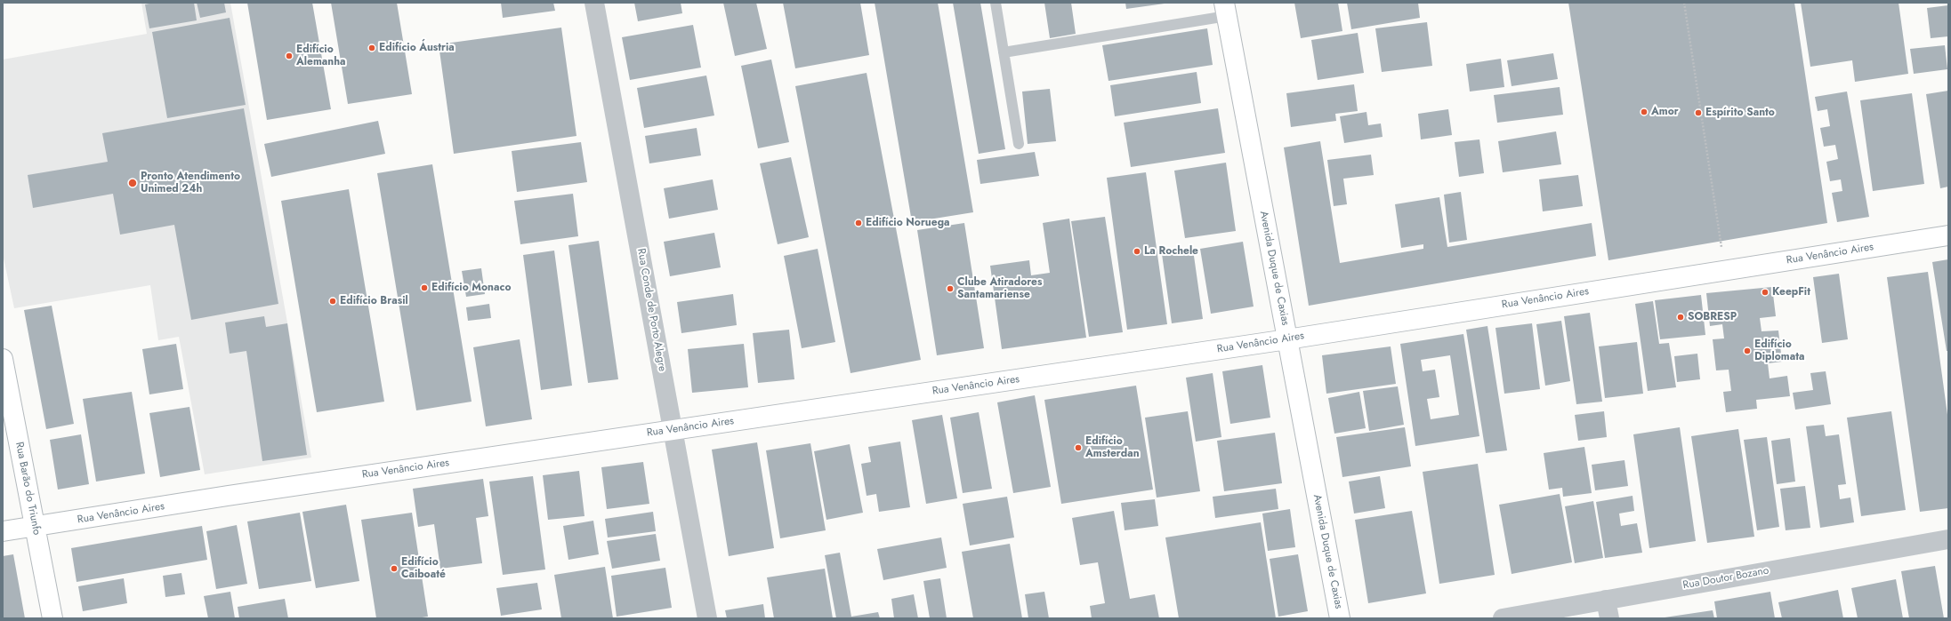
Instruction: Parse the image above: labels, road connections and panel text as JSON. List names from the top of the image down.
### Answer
{
  "streets": {
    "street": [
      "Rua Venâncio Aires",
      "Avenida Duque de Caxias",
      "Rua Conde de Porto Alegre",
      "Rua Barão do Triunfo",
      "Rua Doutor Bozano"
    ]
  },
  "crossings": [
    ["Rua Venâncio Aires", "Avenida Duque de Caxias"],
    ["Rua Venâncio Aires", "Rua Conde de Porto Alegre"],
    ["Rua Venâncio Aires", "Rua Barão do Triunfo"]
  ],
  "places": [
    "Edifício Áustria",
    "Edifício Alemanha",
    "Amor",
    "Espírito Santo",
    "Pronto Atendimento Unimed 24h",
    "Edifício Noruega",
    "La Rochele",
    "Edifício Monaco",
    "Clube Atiradores Santamariense",
    "KeepFit",
    "Edifício Brasil",
    "SOBRESP",
    "Edifício Diplomata",
    "Edifício Amsterdan",
    "Edifício Caiboaté"
  ]
}
